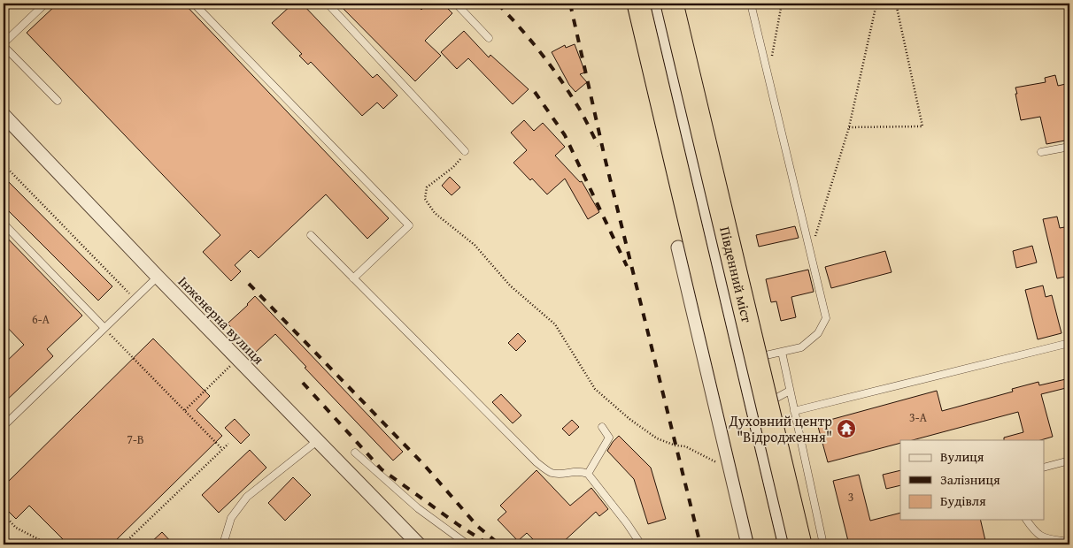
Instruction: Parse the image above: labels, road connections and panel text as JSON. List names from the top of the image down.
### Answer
{
  "streets": {
    "highway": ["Південний міст"],
    "street": ["Інженерна вулиця"]
  },
  "places": {
    "temple": ["Духовний центр \"Відродження\""]
  },
  "house_numbers": [
    "6-А",
    "3-А",
    "7-В",
    "3"
  ],
  "legend": ["Вулиця", "Залізниця", "Будівля"]
}
